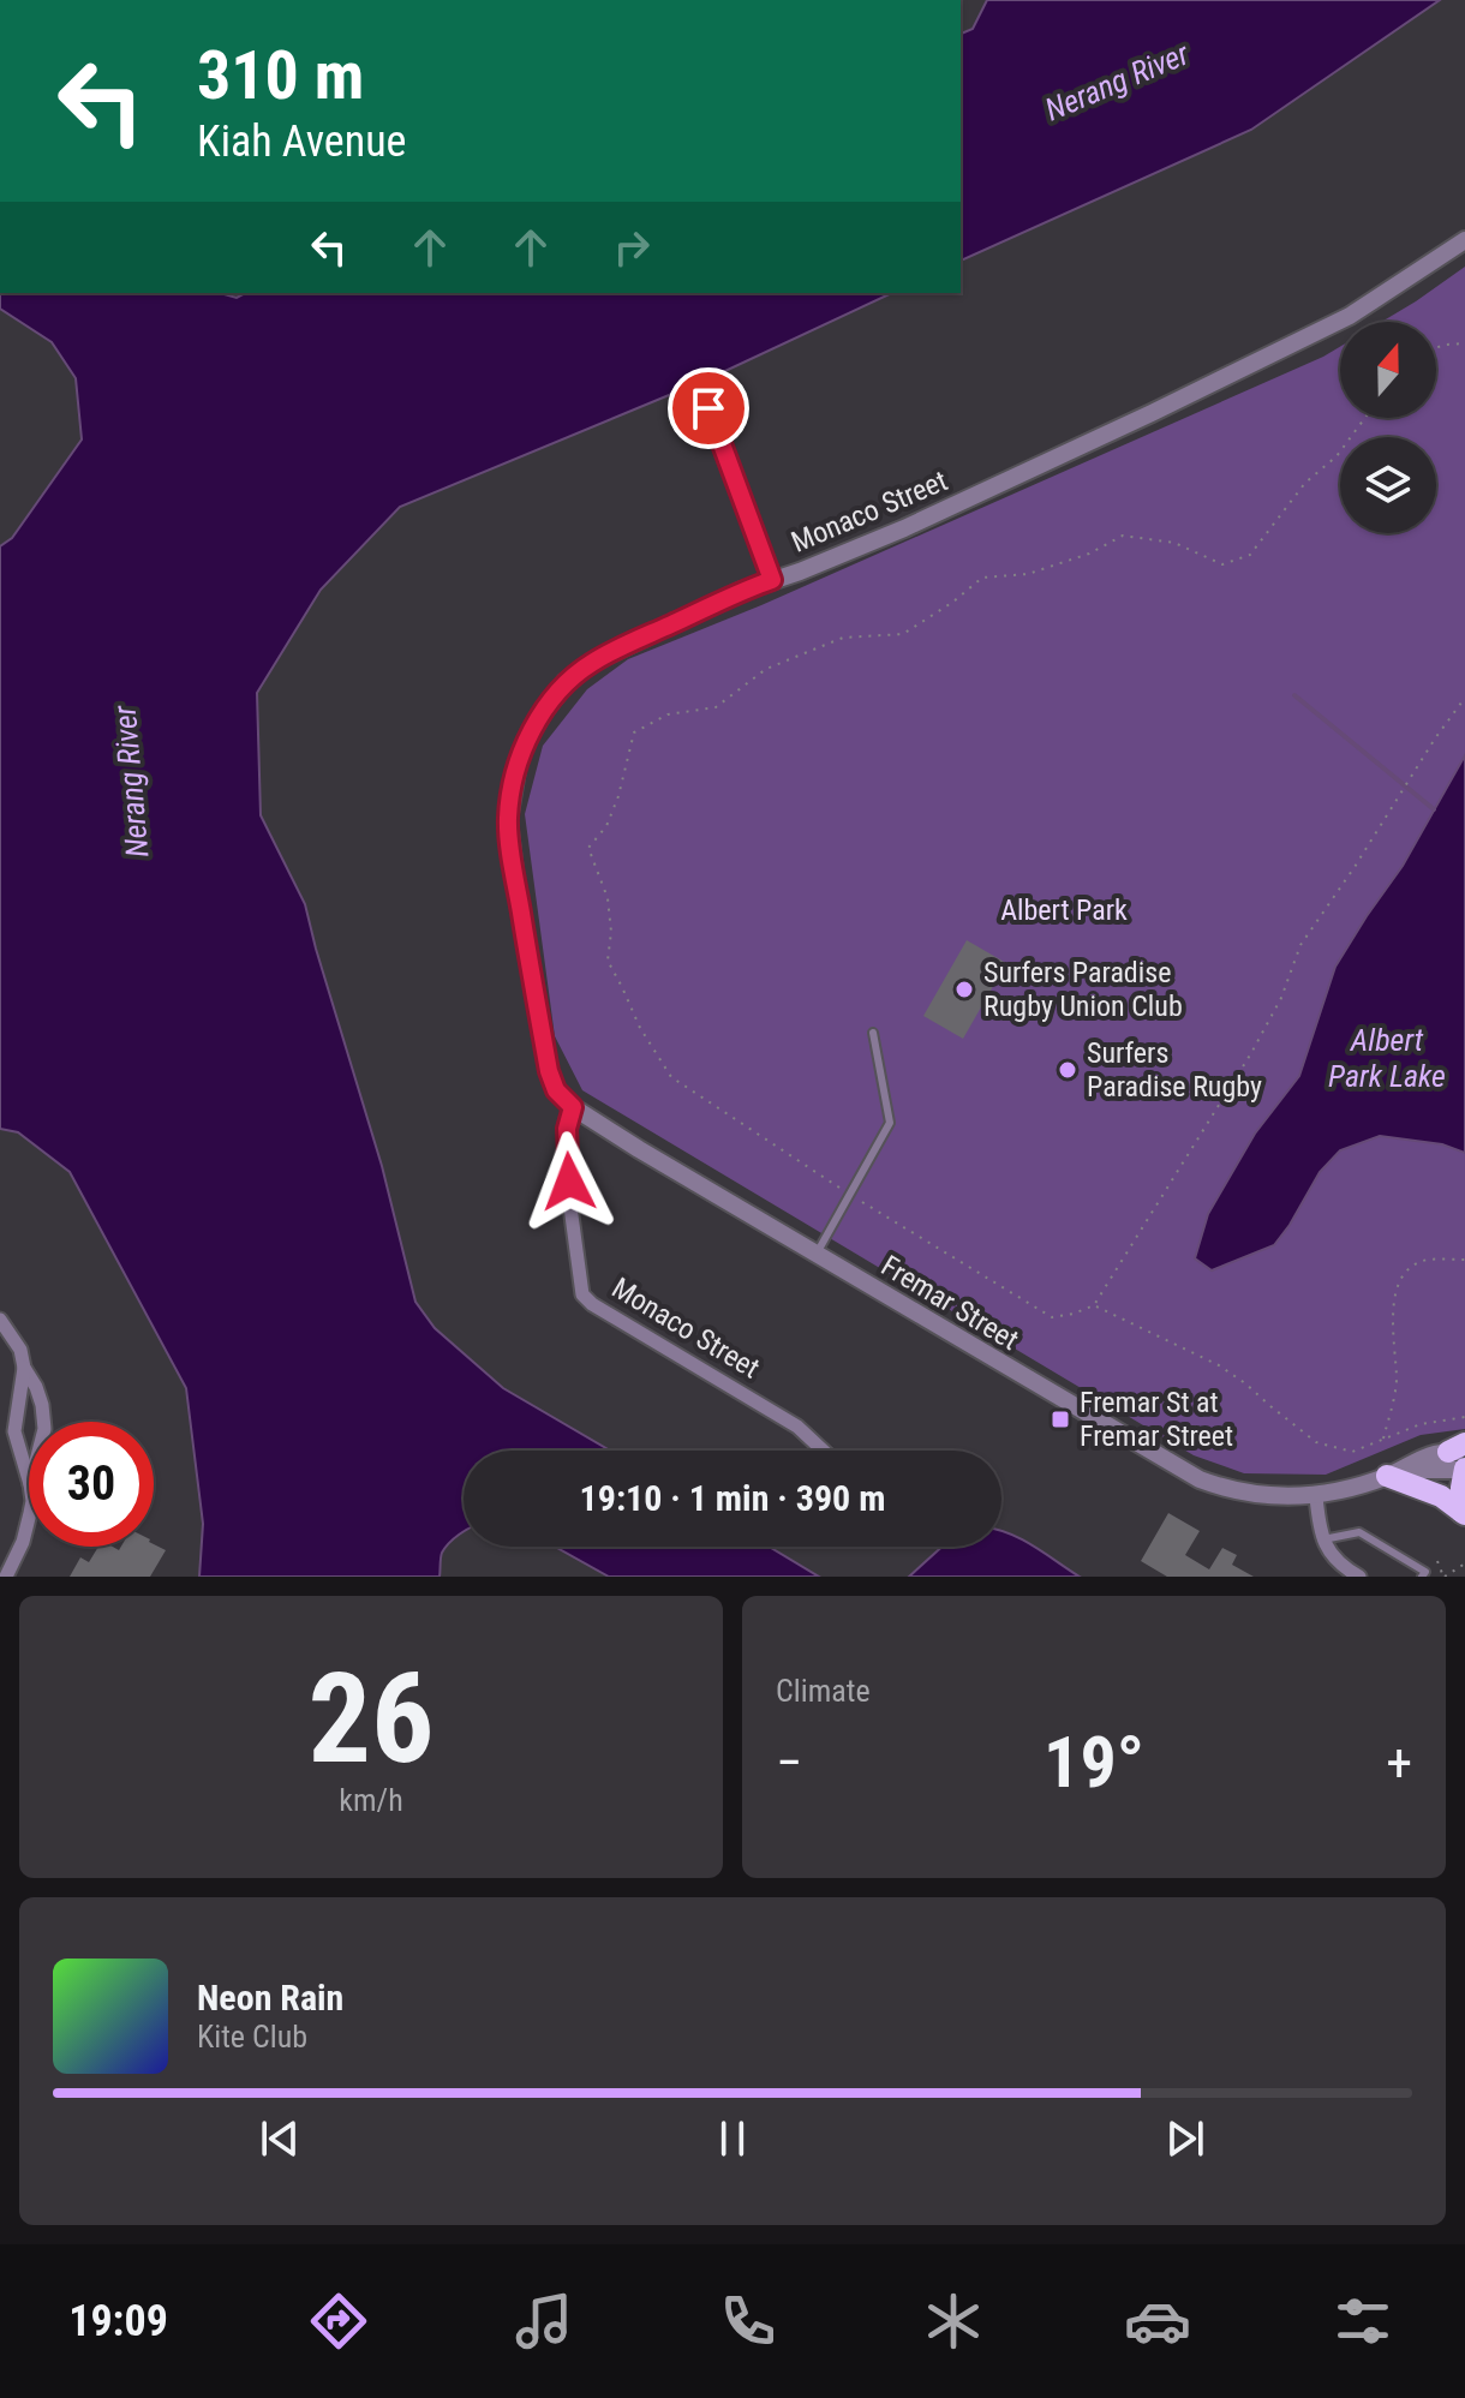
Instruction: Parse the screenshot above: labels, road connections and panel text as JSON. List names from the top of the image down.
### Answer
{
  "streets": {
    "street": ["Monaco Street", "Fremar Street"]
  },
  "crossings": [
    ["Monaco Street", "Fremar Street"]
  ],
  "water": ["Nerang River", "Albert Park Lake"],
  "parks": ["Albert Park"],
  "places": {
    "other": ["Surfers Paradise Rugby Union Club", "Surfers Paradise Rugby"],
    "transit": ["Fremar St at Fremar Street"]
  },
  "north": "top",
  "page": {
    "turn": ["310 m", "Kiah Avenue"],
    "limit": "30",
    "trip": "19:10 · 1 min · 390 m",
    "tile": [
      ["26", "km/h"],
      "Climate"
    ],
    "heat": ["−", "19°", "+"],
    "song": ["Neon Rain", "Kite Club"],
    "tabs": "19:09"
  }
}
